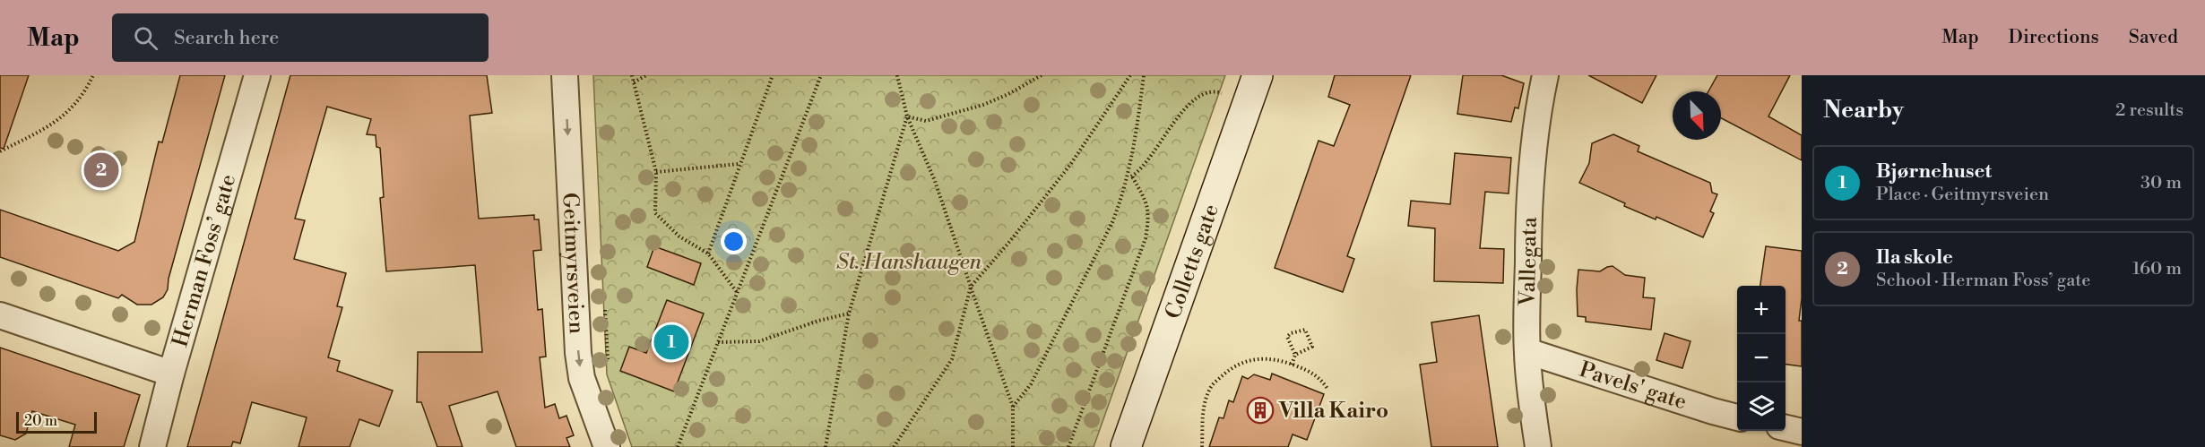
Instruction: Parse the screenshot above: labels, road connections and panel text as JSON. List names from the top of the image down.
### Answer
{
  "streets": {
    "main road": ["Colletts gate"],
    "street": [
      "Herman Foss’ gate",
      "Vallegata",
      "Geitmyrsveien",
      "Pavels' gate"
    ]
  },
  "crossings": [
    ["Vallegata", "Pavels' gate"]
  ],
  "one_way": ["Geitmyrsveien"],
  "parks": ["St. Hanshaugen"],
  "places": {
    "building": ["Villa Kairo"]
  },
  "scale_bar": "20 m",
  "north": "bottom right",
  "page": {
    "header": "Map",
    "search": "Search here",
    "nav": ["Map", "Directions", "Saved"],
    "heading": ["Nearby", "2 results"],
    "list": [
      {
        "mark": "1",
        "name": "Bjørnehuset",
        "note": "Place · Geitmyrsveien",
        "value": "30 m"
      },
      {
        "mark": "2",
        "name": "Ila skole",
        "note": "School · Herman Foss’ gate",
        "value": "160 m"
      }
    ],
    "pins": ["2", "1"],
    "map_buttons": ["+", "−"],
    "scale": "20 m"
  }
}
